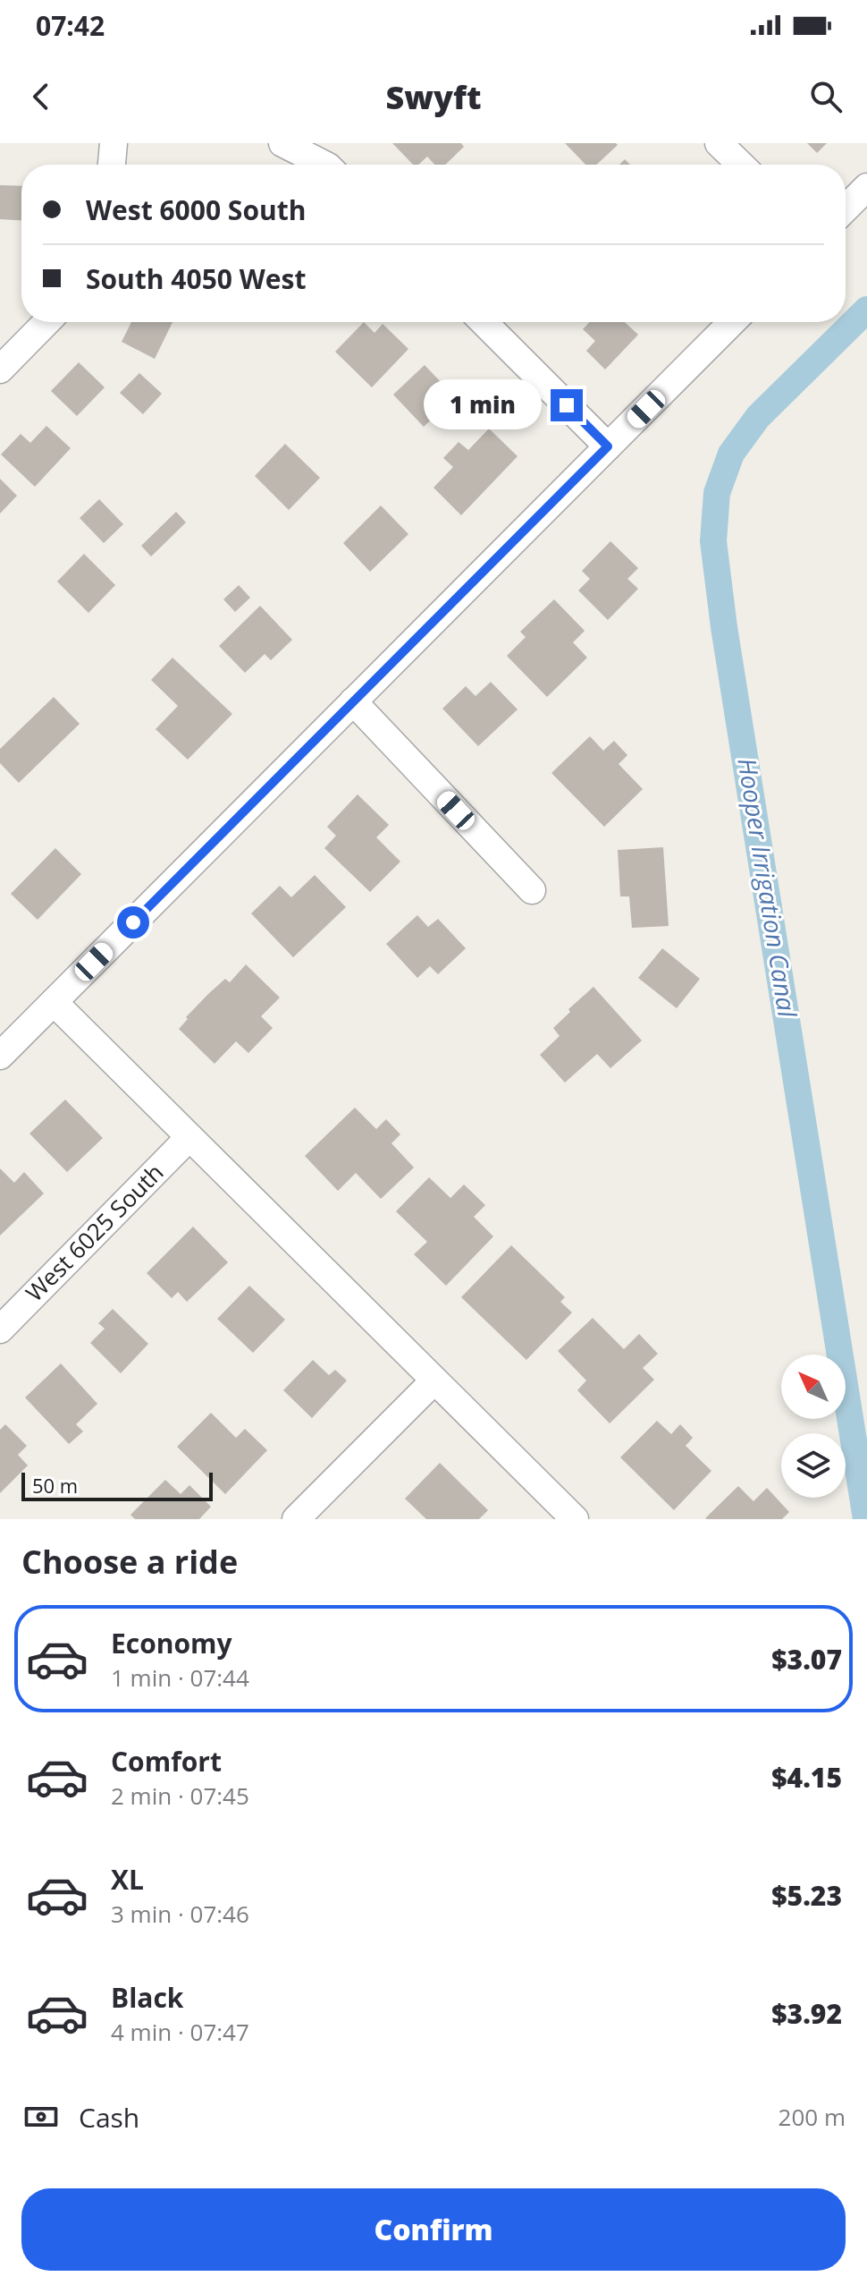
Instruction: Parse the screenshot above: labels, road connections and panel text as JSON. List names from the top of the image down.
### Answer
{
  "streets": {
    "street": ["West 6025 South"]
  },
  "water": ["Hooper Irrigation Canal"],
  "scale_bar": "50 m",
  "north": "top left",
  "page": {
    "status": "07:42",
    "header": "Swyft",
    "banner": ["West 6000 South", "South 4050 West"],
    "bubble": "1 min",
    "scale": "50 m",
    "heading": "Choose a ride",
    "list": [
      {
        "name": "Economy",
        "note": "1 min · 07:44",
        "value": "$3.07"
      },
      {
        "name": "Comfort",
        "note": "2 min · 07:45",
        "value": "$4.15"
      },
      {
        "name": "XL",
        "note": "3 min · 07:46",
        "value": "$5.23"
      },
      {
        "name": "Black",
        "note": "4 min · 07:47",
        "value": "$3.92"
      }
    ],
    "pay": ["Cash", "200 m"],
    "buttons": "Confirm"
  }
}
